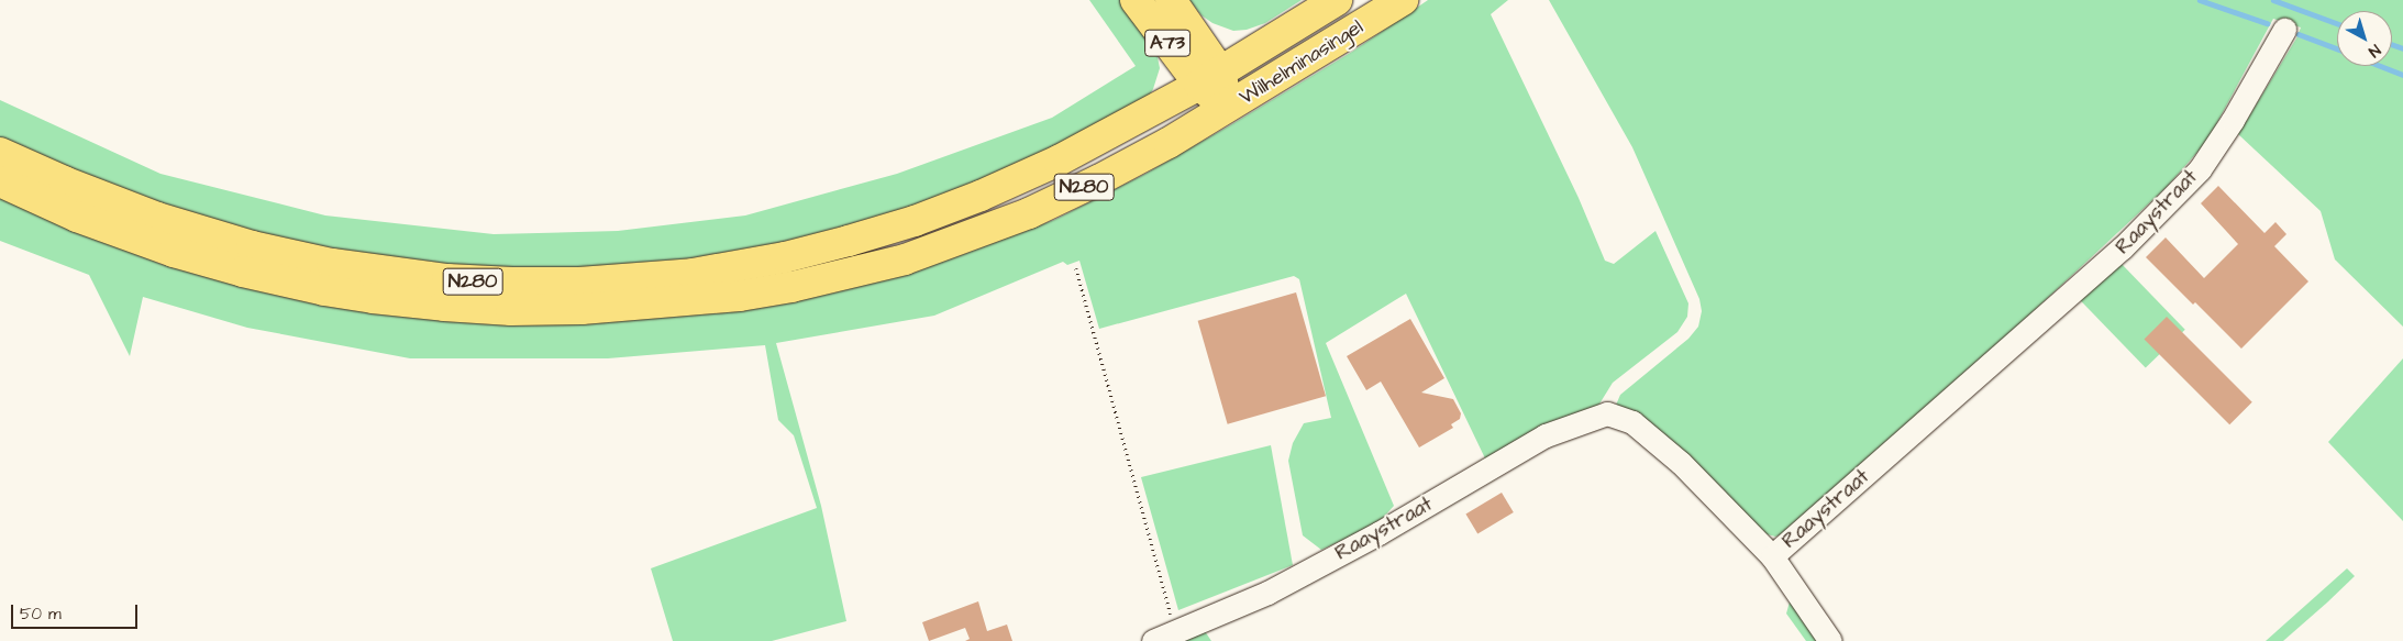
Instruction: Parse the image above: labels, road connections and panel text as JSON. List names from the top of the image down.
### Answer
{
  "streets": {
    "highway": ["A73", "Wilhelminasingel", "N280"],
    "street": ["Raaystraat"]
  },
  "crossings": [
    ["A73", "Wilhelminasingel"],
    ["A73", "N280"],
    ["Wilhelminasingel", "N280"]
  ],
  "scale_bar": "50 m",
  "north": "bottom right"
}
